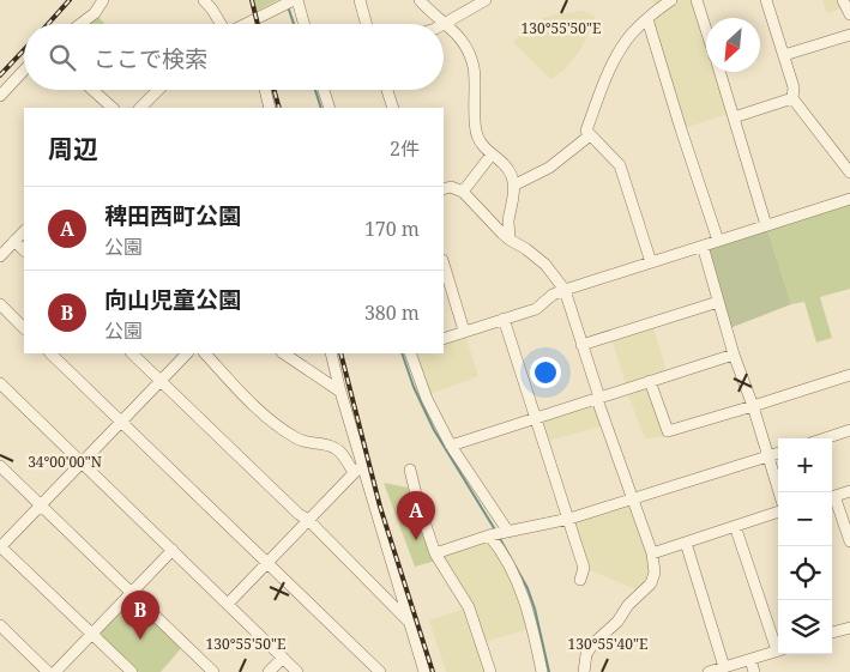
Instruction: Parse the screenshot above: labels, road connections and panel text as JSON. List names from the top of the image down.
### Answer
{
  "north": "bottom left",
  "page": {
    "search": "ここで検索",
    "heading": ["周辺", "2件"],
    "list": [
      {
        "mark": "A",
        "name": "稗田西町公園",
        "note": "公園",
        "value": "170 m"
      },
      {
        "mark": "B",
        "name": "向山児童公園",
        "note": "公園",
        "value": "380 m"
      }
    ],
    "map_buttons": ["+", "−"],
    "pins": ["A", "B"]
  },
  "coordinates": ["130°55'50\"E", "34°00'00\"N", "130°55'40\"E"]
}
